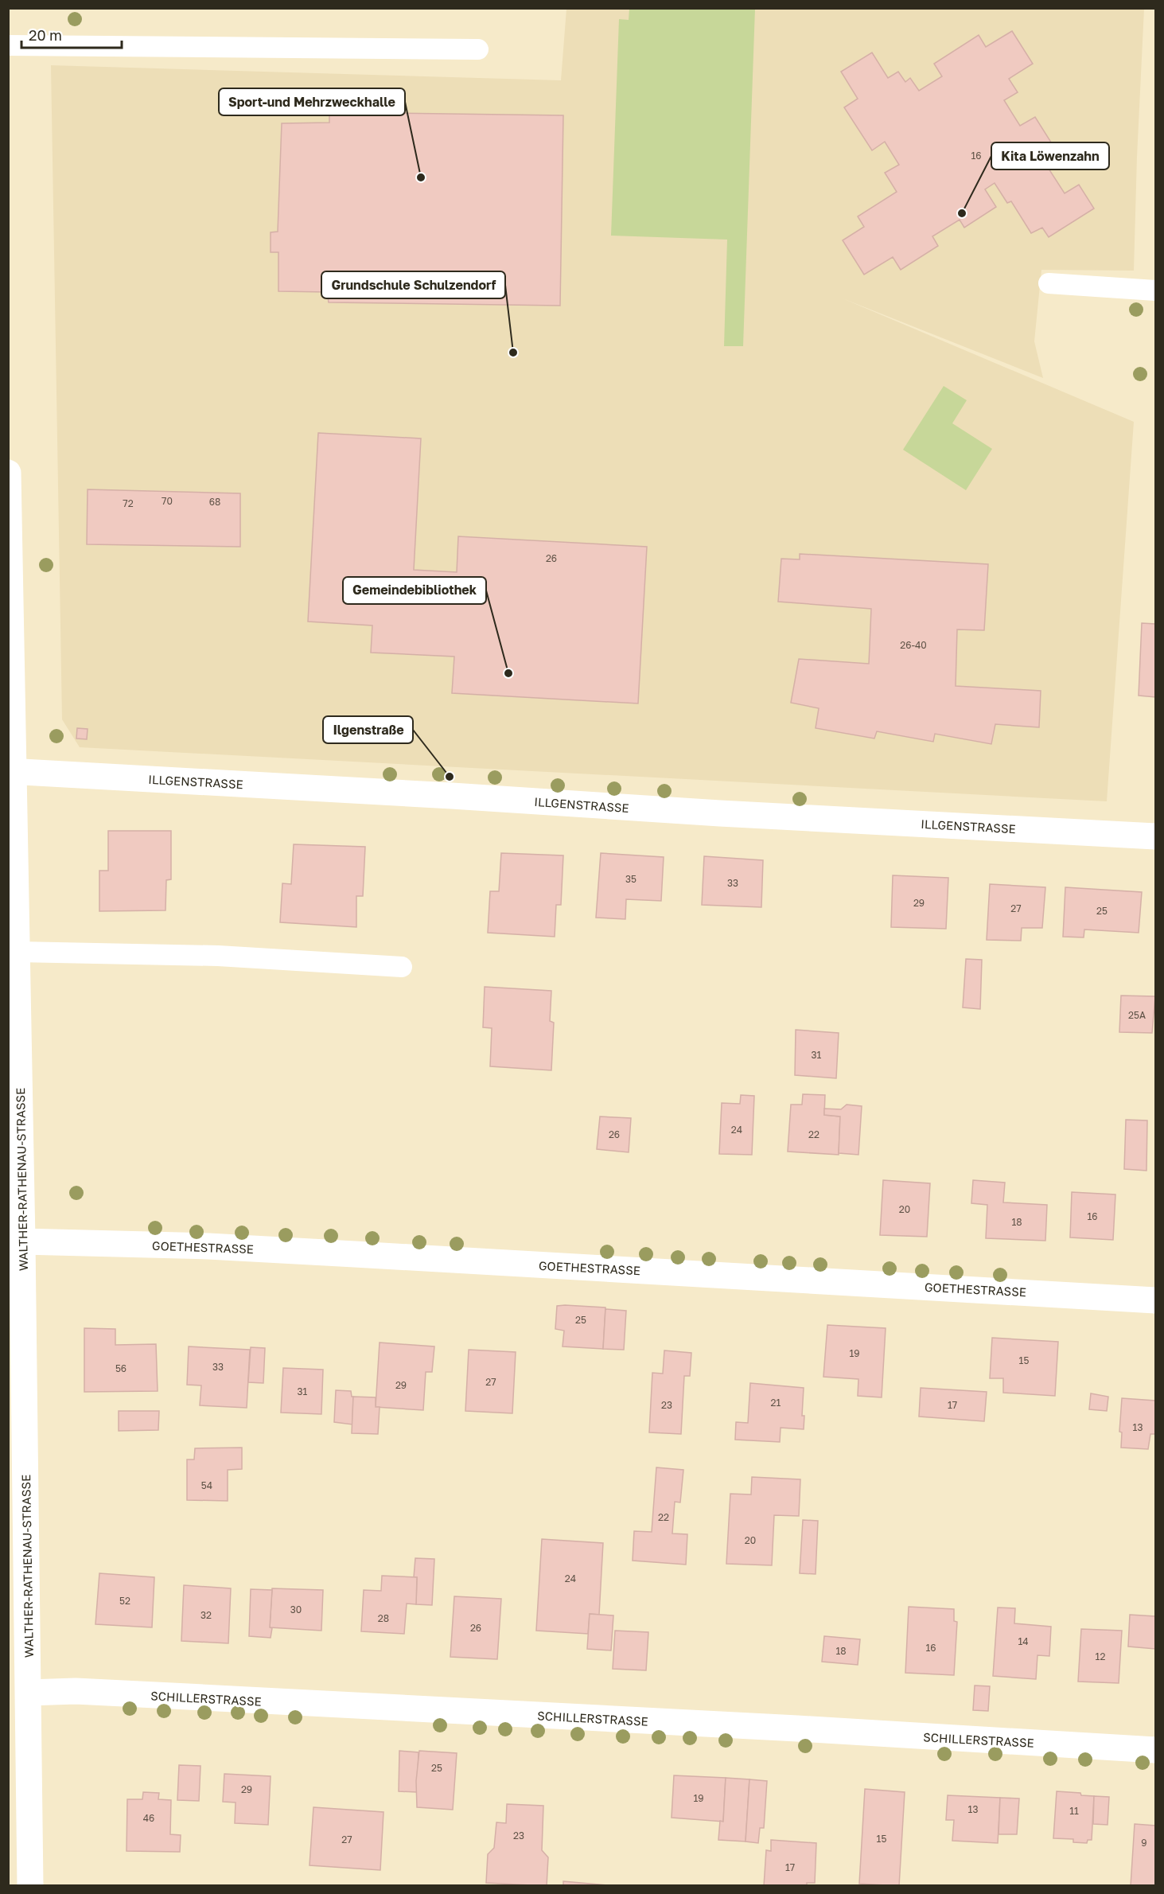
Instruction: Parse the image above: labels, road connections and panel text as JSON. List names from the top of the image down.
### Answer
{
  "streets": {
    "street": [
      "ILLGENSTRASSE",
      "WALTHER-RATHENAU-STRASSE",
      "GOETHESTRASSE",
      "SCHILLERSTRASSE"
    ]
  },
  "crossings": [
    ["ILLGENSTRASSE", "WALTHER-RATHENAU-STRASSE"],
    ["WALTHER-RATHENAU-STRASSE", "GOETHESTRASSE"],
    ["WALTHER-RATHENAU-STRASSE", "SCHILLERSTRASSE"]
  ],
  "places": [
    "Sport-und Mehrzweckhalle",
    "Kita Löwenzahn",
    "Grundschule Schulzendorf",
    "Gemeindebibliothek",
    "Ilgenstraße"
  ],
  "house_numbers": [
    "16",
    "70",
    "68",
    "72",
    "26",
    "26-40",
    "35",
    "33",
    "29",
    "27",
    "25",
    "25A",
    "31",
    "24",
    "26",
    "22",
    "20",
    "16",
    "18",
    "25",
    "19",
    "15",
    "33",
    "56",
    "27",
    "29",
    "31",
    "21",
    "23",
    "17",
    "13",
    "54",
    "22",
    "20",
    "24",
    "52",
    "30",
    "32",
    "28",
    "26",
    "14",
    "16",
    "18",
    "12",
    "25",
    "29",
    "19",
    "13",
    "11",
    "46",
    "23",
    "15",
    "27",
    "9",
    "17"
  ],
  "scale_bar": "20 m"
}
